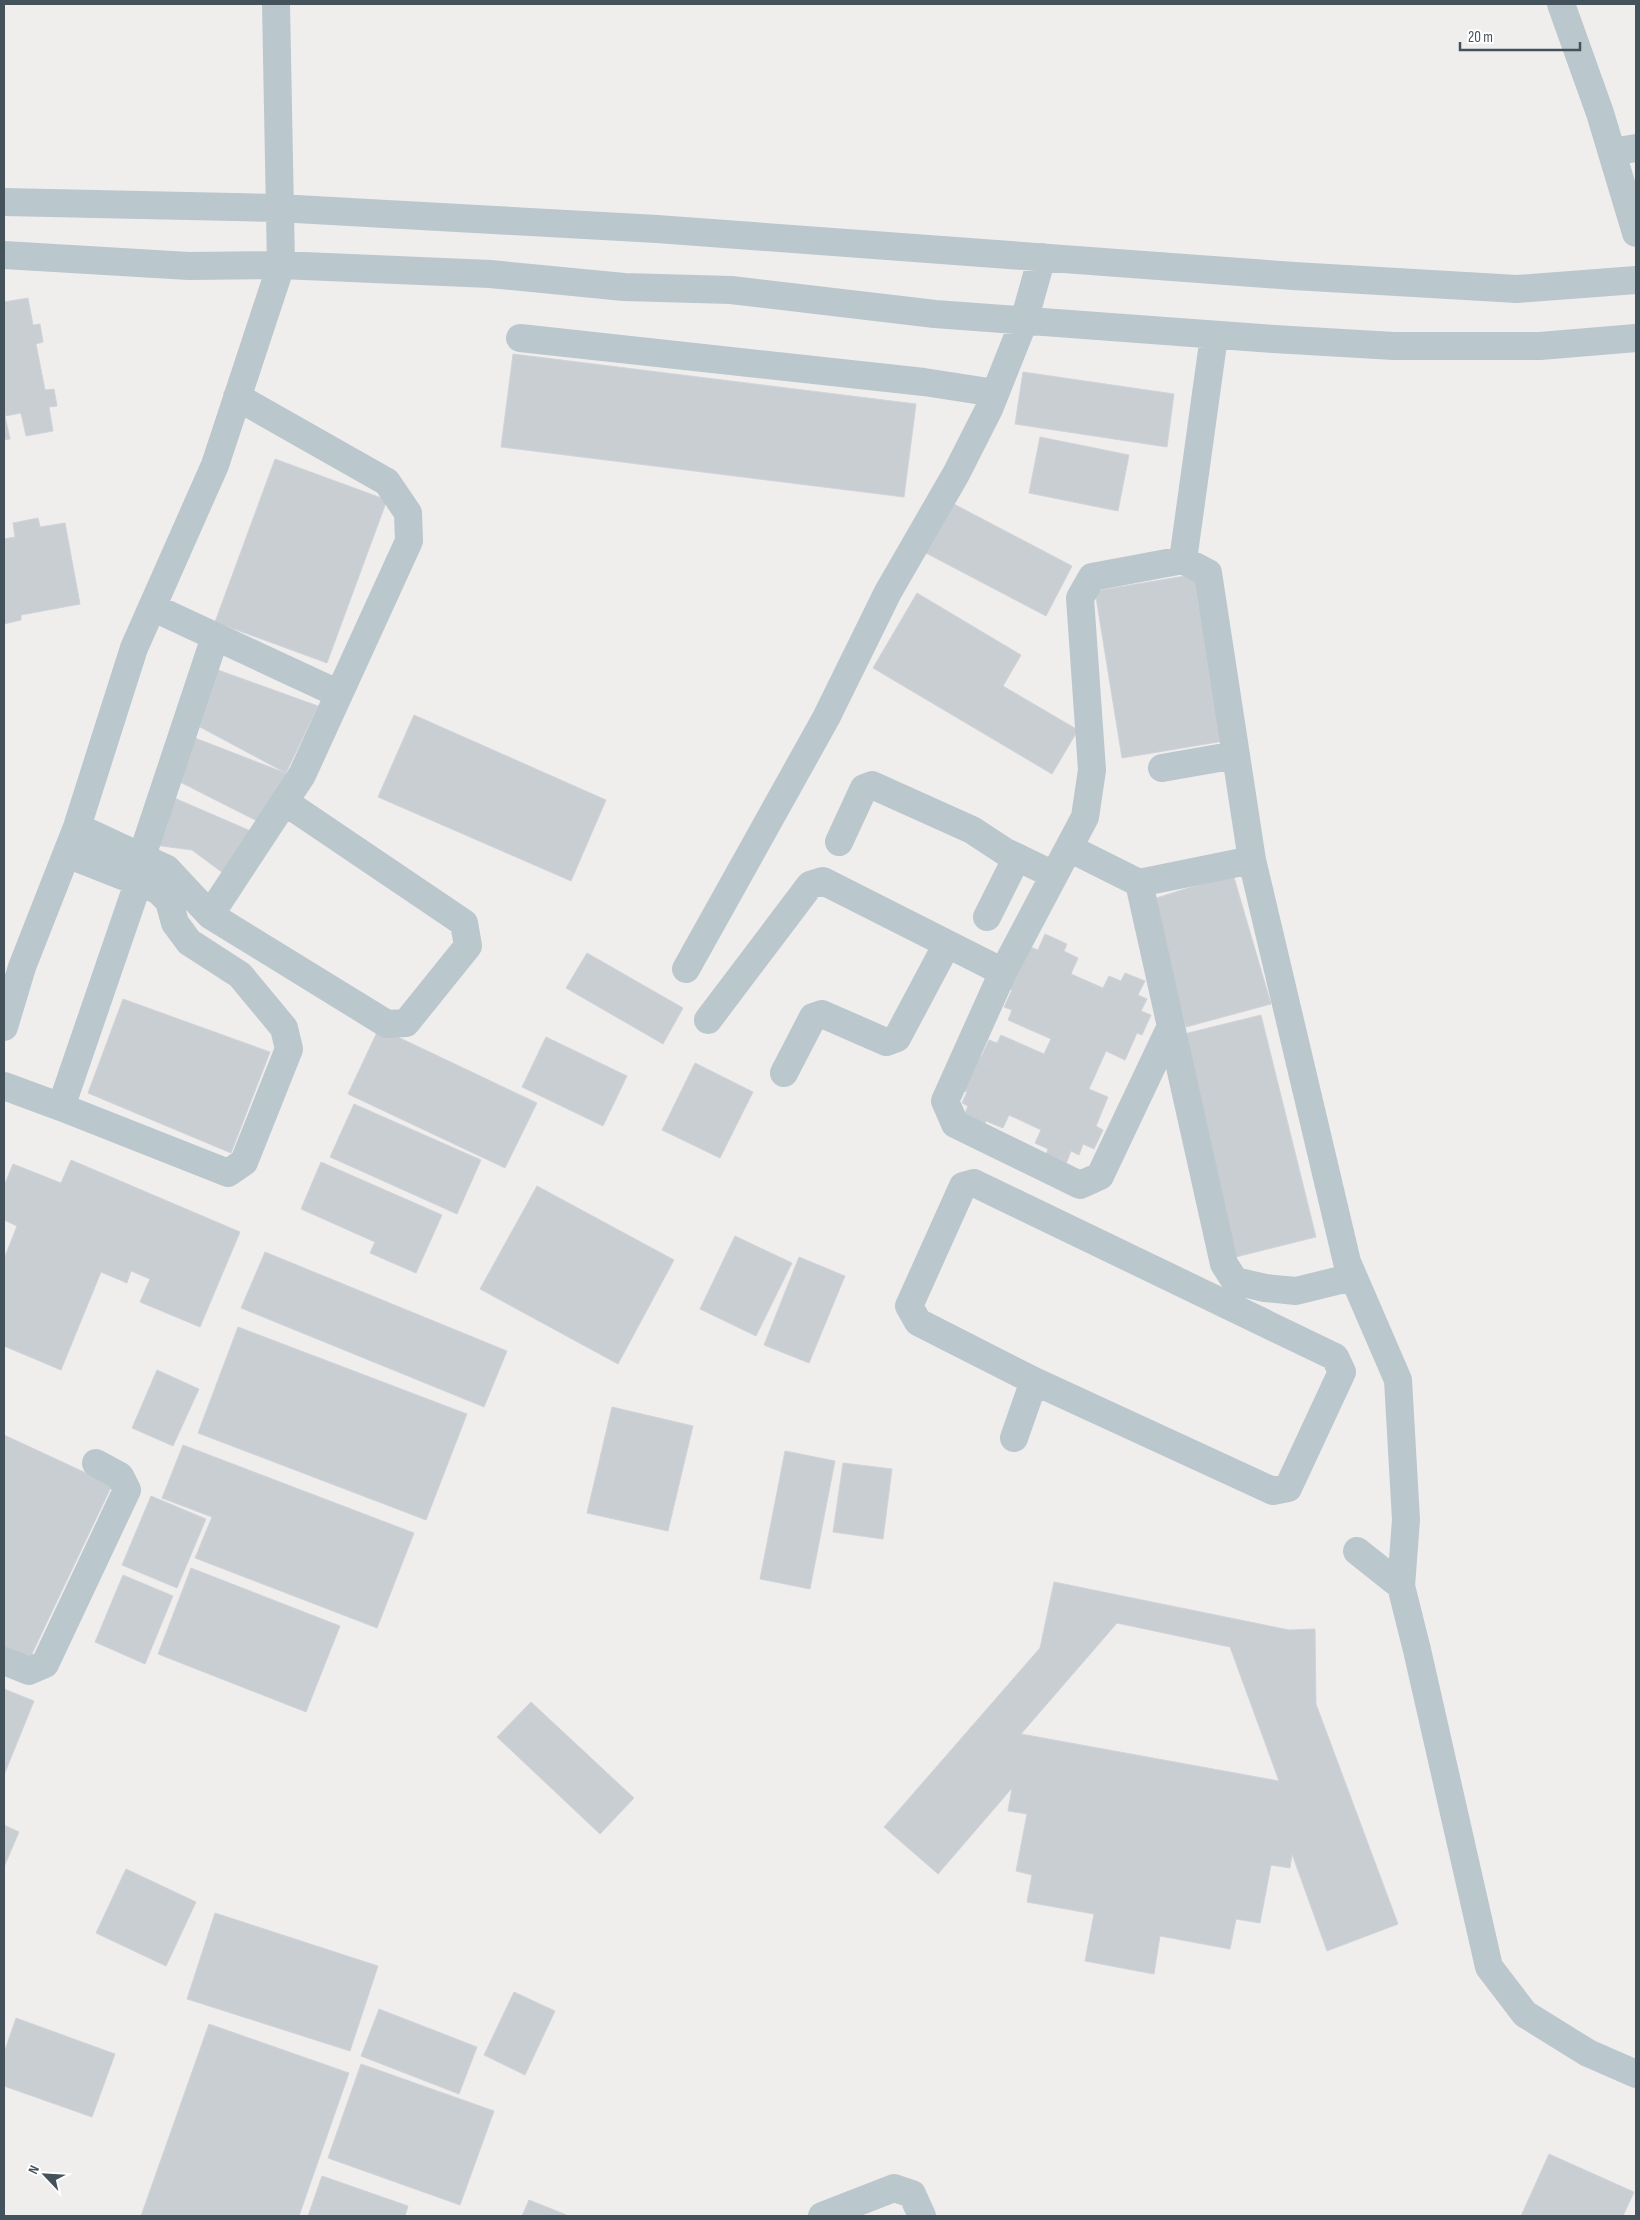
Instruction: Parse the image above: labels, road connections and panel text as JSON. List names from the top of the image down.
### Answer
{
  "scale_bar": "20 m",
  "north": "top left"
}
